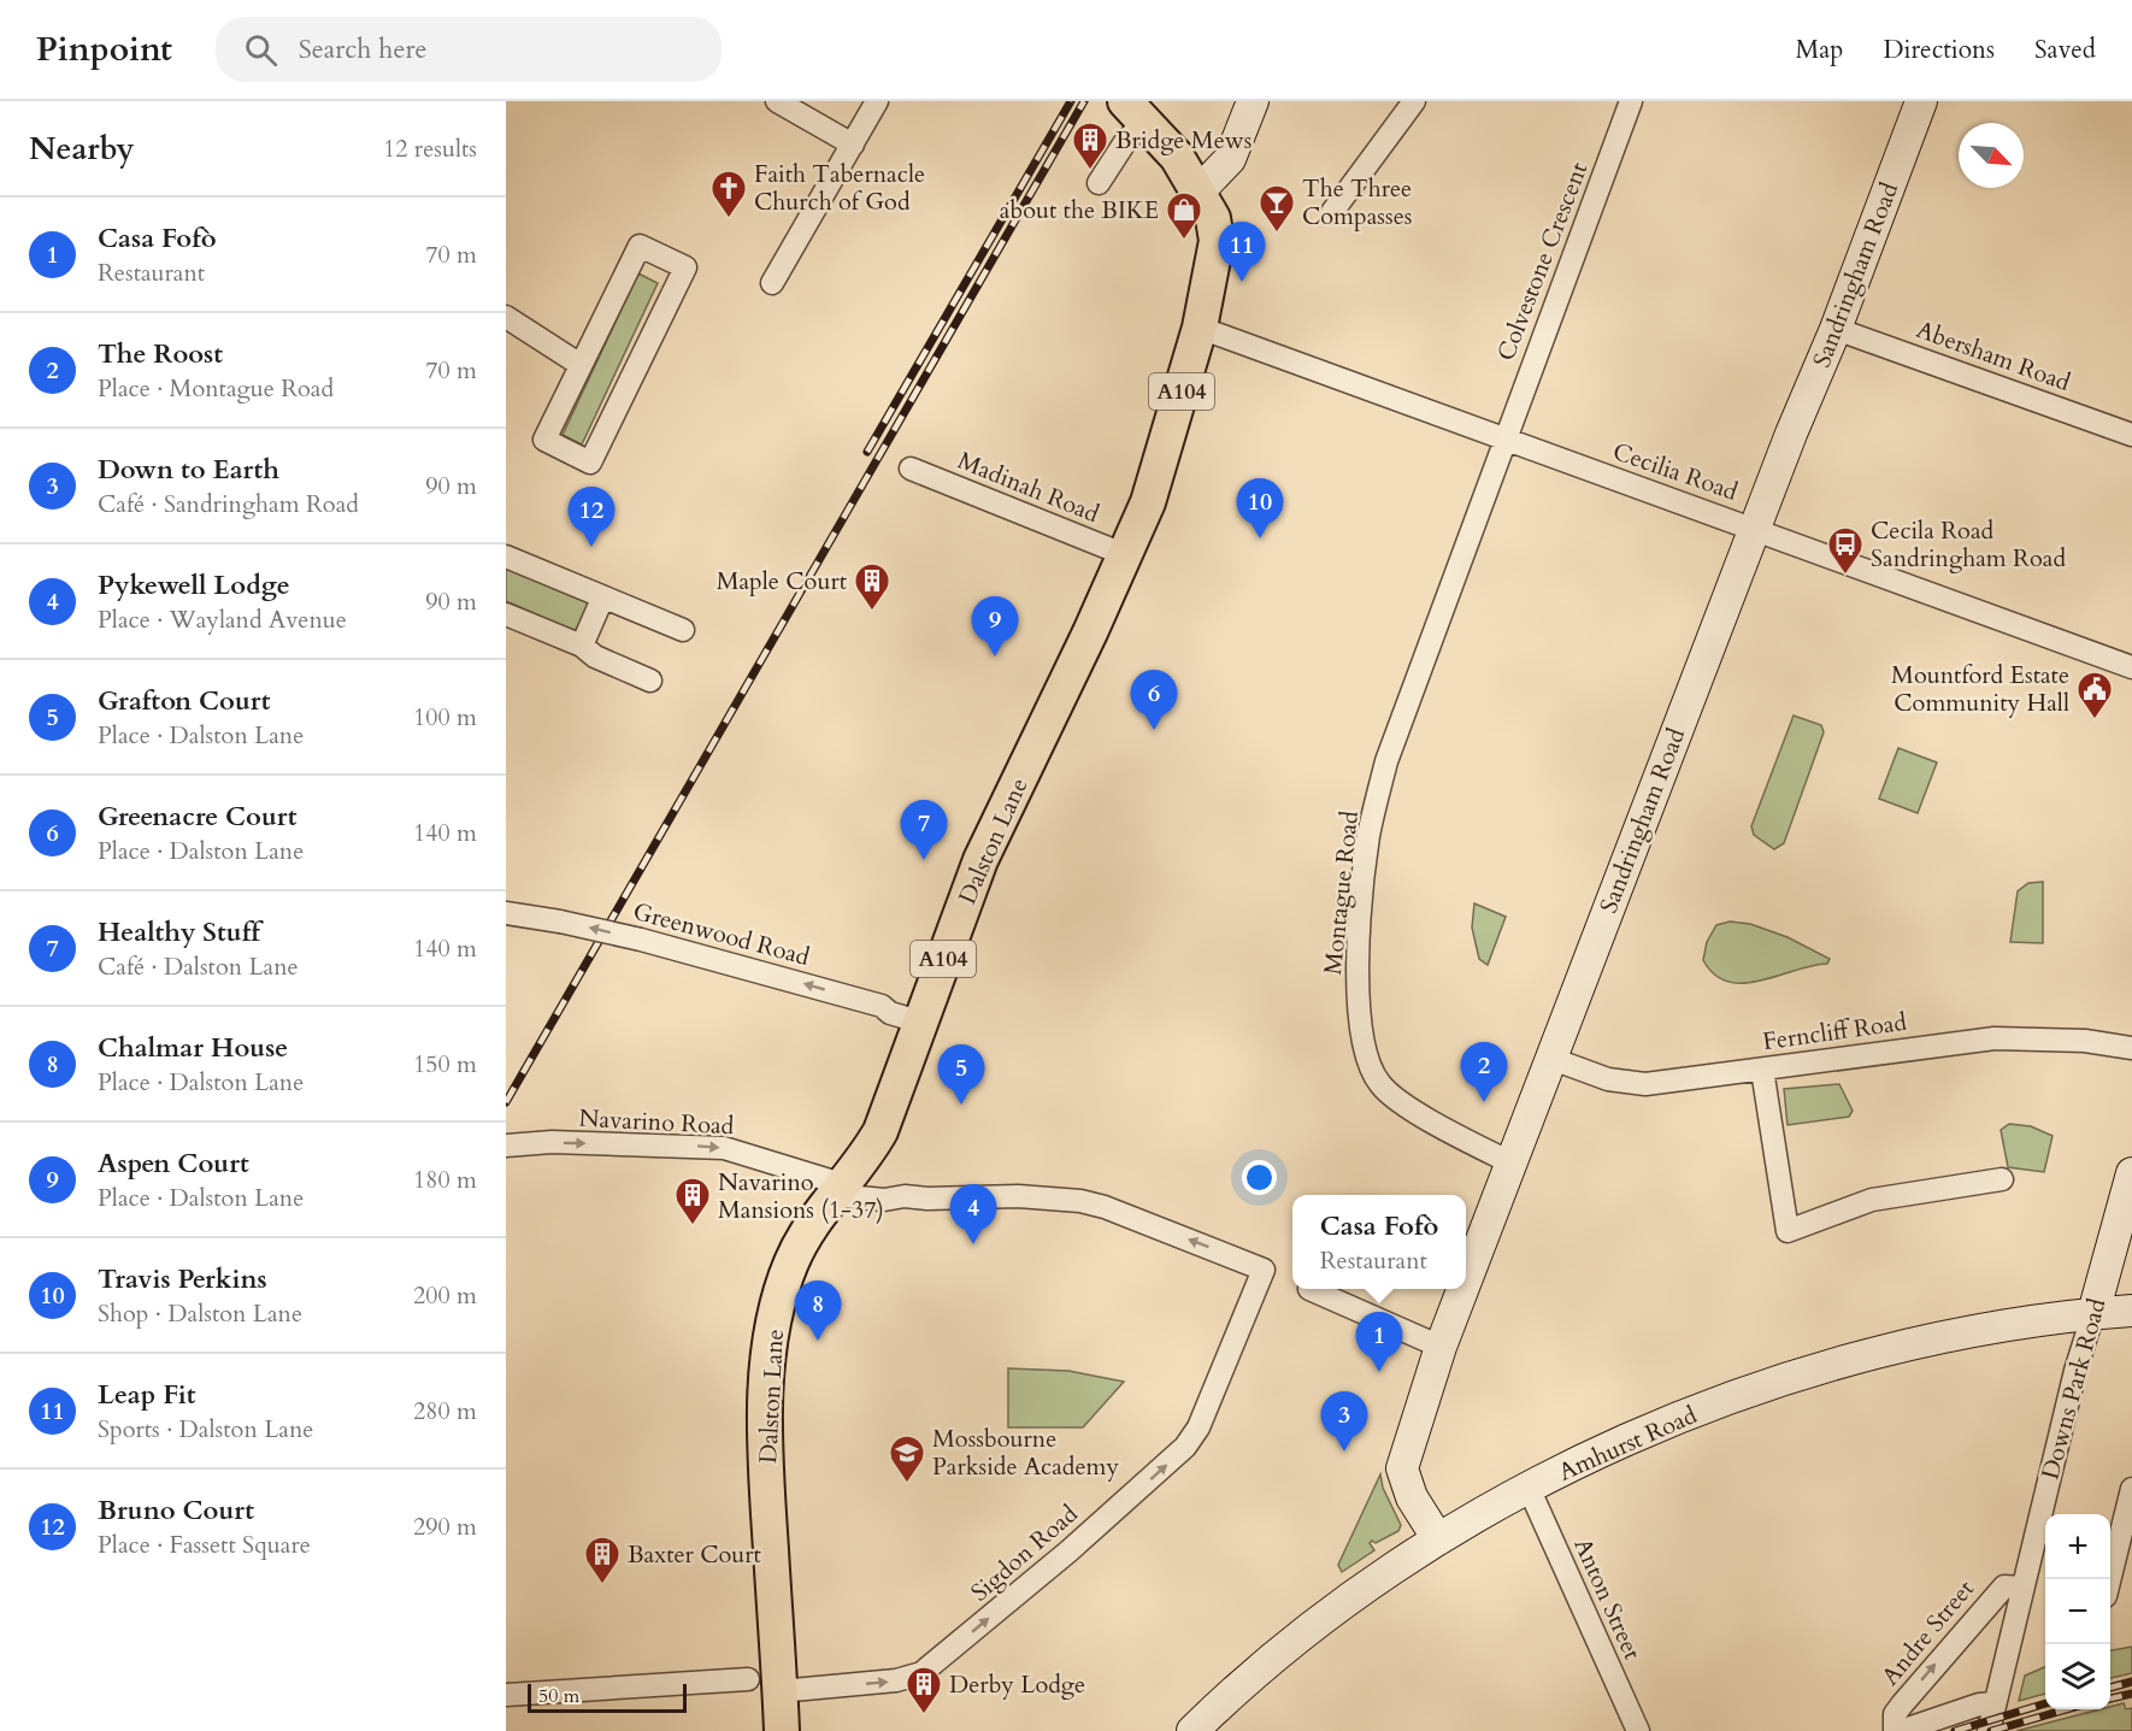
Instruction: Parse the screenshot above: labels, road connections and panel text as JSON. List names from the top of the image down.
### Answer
{
  "streets": {
    "main road": ["A104", "Dalston Lane"],
    "street": [
      "Colvestone Crescent",
      "Sandringham Road",
      "Abersham Road",
      "Cecilia Road",
      "Madinah Road",
      "Montague Road",
      "Greenwood Road",
      "Ferncliff Road",
      "Navarino Road",
      "Downs Park Road",
      "Amhurst Road",
      "Sigdon Road",
      "Anton Street",
      "Andre Street"
    ]
  },
  "crossings": [
    ["Colvestone Crescent", "Cecilia Road"],
    ["Colvestone Crescent", "Montague Road"],
    ["Sandringham Road", "Abersham Road"],
    ["Sandringham Road", "Cecilia Road"],
    ["Sandringham Road", "Montague Road"],
    ["Sandringham Road", "Ferncliff Road"],
    ["Sandringham Road", "Amhurst Road"],
    ["Cecilia Road", "Dalston Lane"],
    ["Cecilia Road", "Montague Road"],
    ["Madinah Road", "Dalston Lane"],
    ["Dalston Lane", "Greenwood Road"],
    ["Dalston Lane", "Navarino Road"],
    ["Dalston Lane", "Sigdon Road"],
    ["Navarino Road", "Sigdon Road"],
    ["Downs Park Road", "Amhurst Road"],
    ["Downs Park Road", "Andre Street"],
    ["Amhurst Road", "Anton Street"]
  ],
  "one_way": ["Greenwood Road", "Sigdon Road", "Andre Street"],
  "places": {
    "building": [
      "Bridge Mews",
      "Maple Court",
      "Navarino Mansions (1-37)",
      "Baxter Court",
      "Derby Lodge"
    ],
    "church": ["Faith Tabernacle Church of God"],
    "bar": ["The Three Compasses"],
    "shop": ["about the BIKE"],
    "bus stop": ["Cecila Road Sandringham Road"],
    "public building": ["Mountford Estate Community Hall"],
    "school or university": ["Mossbourne Parkside Academy"]
  },
  "scale_bar": "50 m",
  "north": "bottom right",
  "page": {
    "header": "Pinpoint",
    "search": "Search here",
    "nav": ["Map", "Directions", "Saved"],
    "heading": ["Nearby", "12 results"],
    "list": [
      {
        "mark": "1",
        "name": "Casa Fofò",
        "note": "Restaurant",
        "value": "70 m"
      },
      {
        "mark": "2",
        "name": "The Roost",
        "note": "Place · Montague Road",
        "value": "70 m"
      },
      {
        "mark": "3",
        "name": "Down to Earth",
        "note": "Café · Sandringham Road",
        "value": "90 m"
      },
      {
        "mark": "4",
        "name": "Pykewell Lodge",
        "note": "Place · Wayland Avenue",
        "value": "90 m"
      },
      {
        "mark": "5",
        "name": "Grafton Court",
        "note": "Place · Dalston Lane",
        "value": "100 m"
      },
      {
        "mark": "6",
        "name": "Greenacre Court",
        "note": "Place · Dalston Lane",
        "value": "140 m"
      },
      {
        "mark": "7",
        "name": "Healthy Stuff",
        "note": "Café · Dalston Lane",
        "value": "140 m"
      },
      {
        "mark": "8",
        "name": "Chalmar House",
        "note": "Place · Dalston Lane",
        "value": "150 m"
      },
      {
        "mark": "9",
        "name": "Aspen Court",
        "note": "Place · Dalston Lane",
        "value": "180 m"
      },
      {
        "mark": "10",
        "name": "Travis Perkins",
        "note": "Shop · Dalston Lane",
        "value": "200 m"
      },
      {
        "mark": "11",
        "name": "Leap Fit",
        "note": "Sports · Dalston Lane",
        "value": "280 m"
      },
      {
        "mark": "12",
        "name": "Bruno Court",
        "note": "Place · Fassett Square",
        "value": "290 m"
      }
    ],
    "pins": [
      "11",
      "10",
      "12",
      "9",
      "6",
      "7",
      "2",
      "5",
      "4",
      "8",
      "1",
      "3"
    ],
    "popup": ["Casa Fofò", "Restaurant"],
    "map_buttons": ["+", "−"],
    "scale": "50 m"
  }
}
